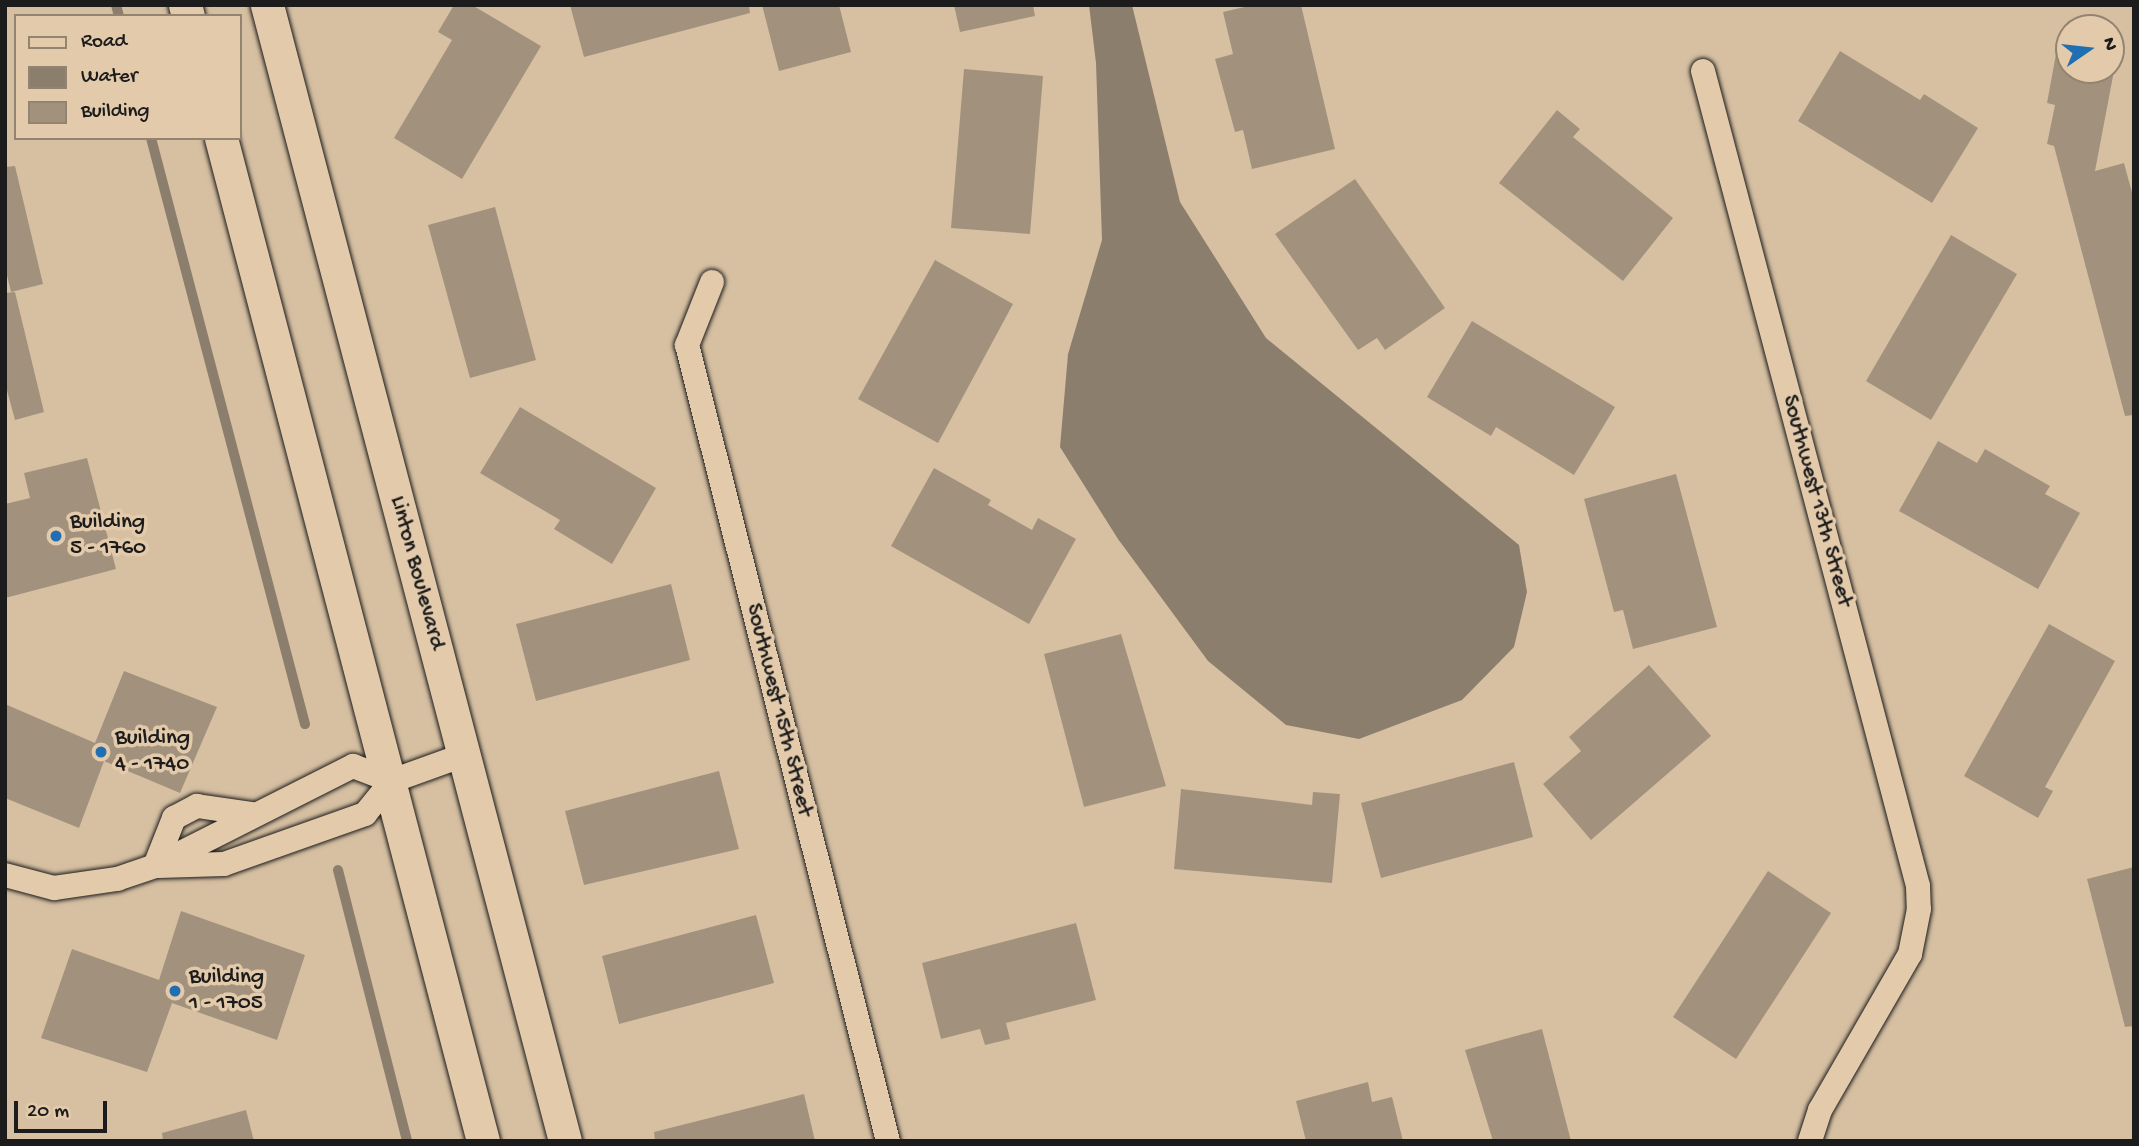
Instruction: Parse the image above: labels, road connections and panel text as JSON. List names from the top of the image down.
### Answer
{
  "streets": {
    "main road": ["Linton Boulevard"],
    "street": ["Southwest 13th Street", "Southwest 15th Street"]
  },
  "places": ["Building 5 - 1760", "Building 4 - 1740", "Building 1 - 1705"],
  "legend": ["Road", "Water", "Building"],
  "scale_bar": "20 m",
  "north": "right"
}
